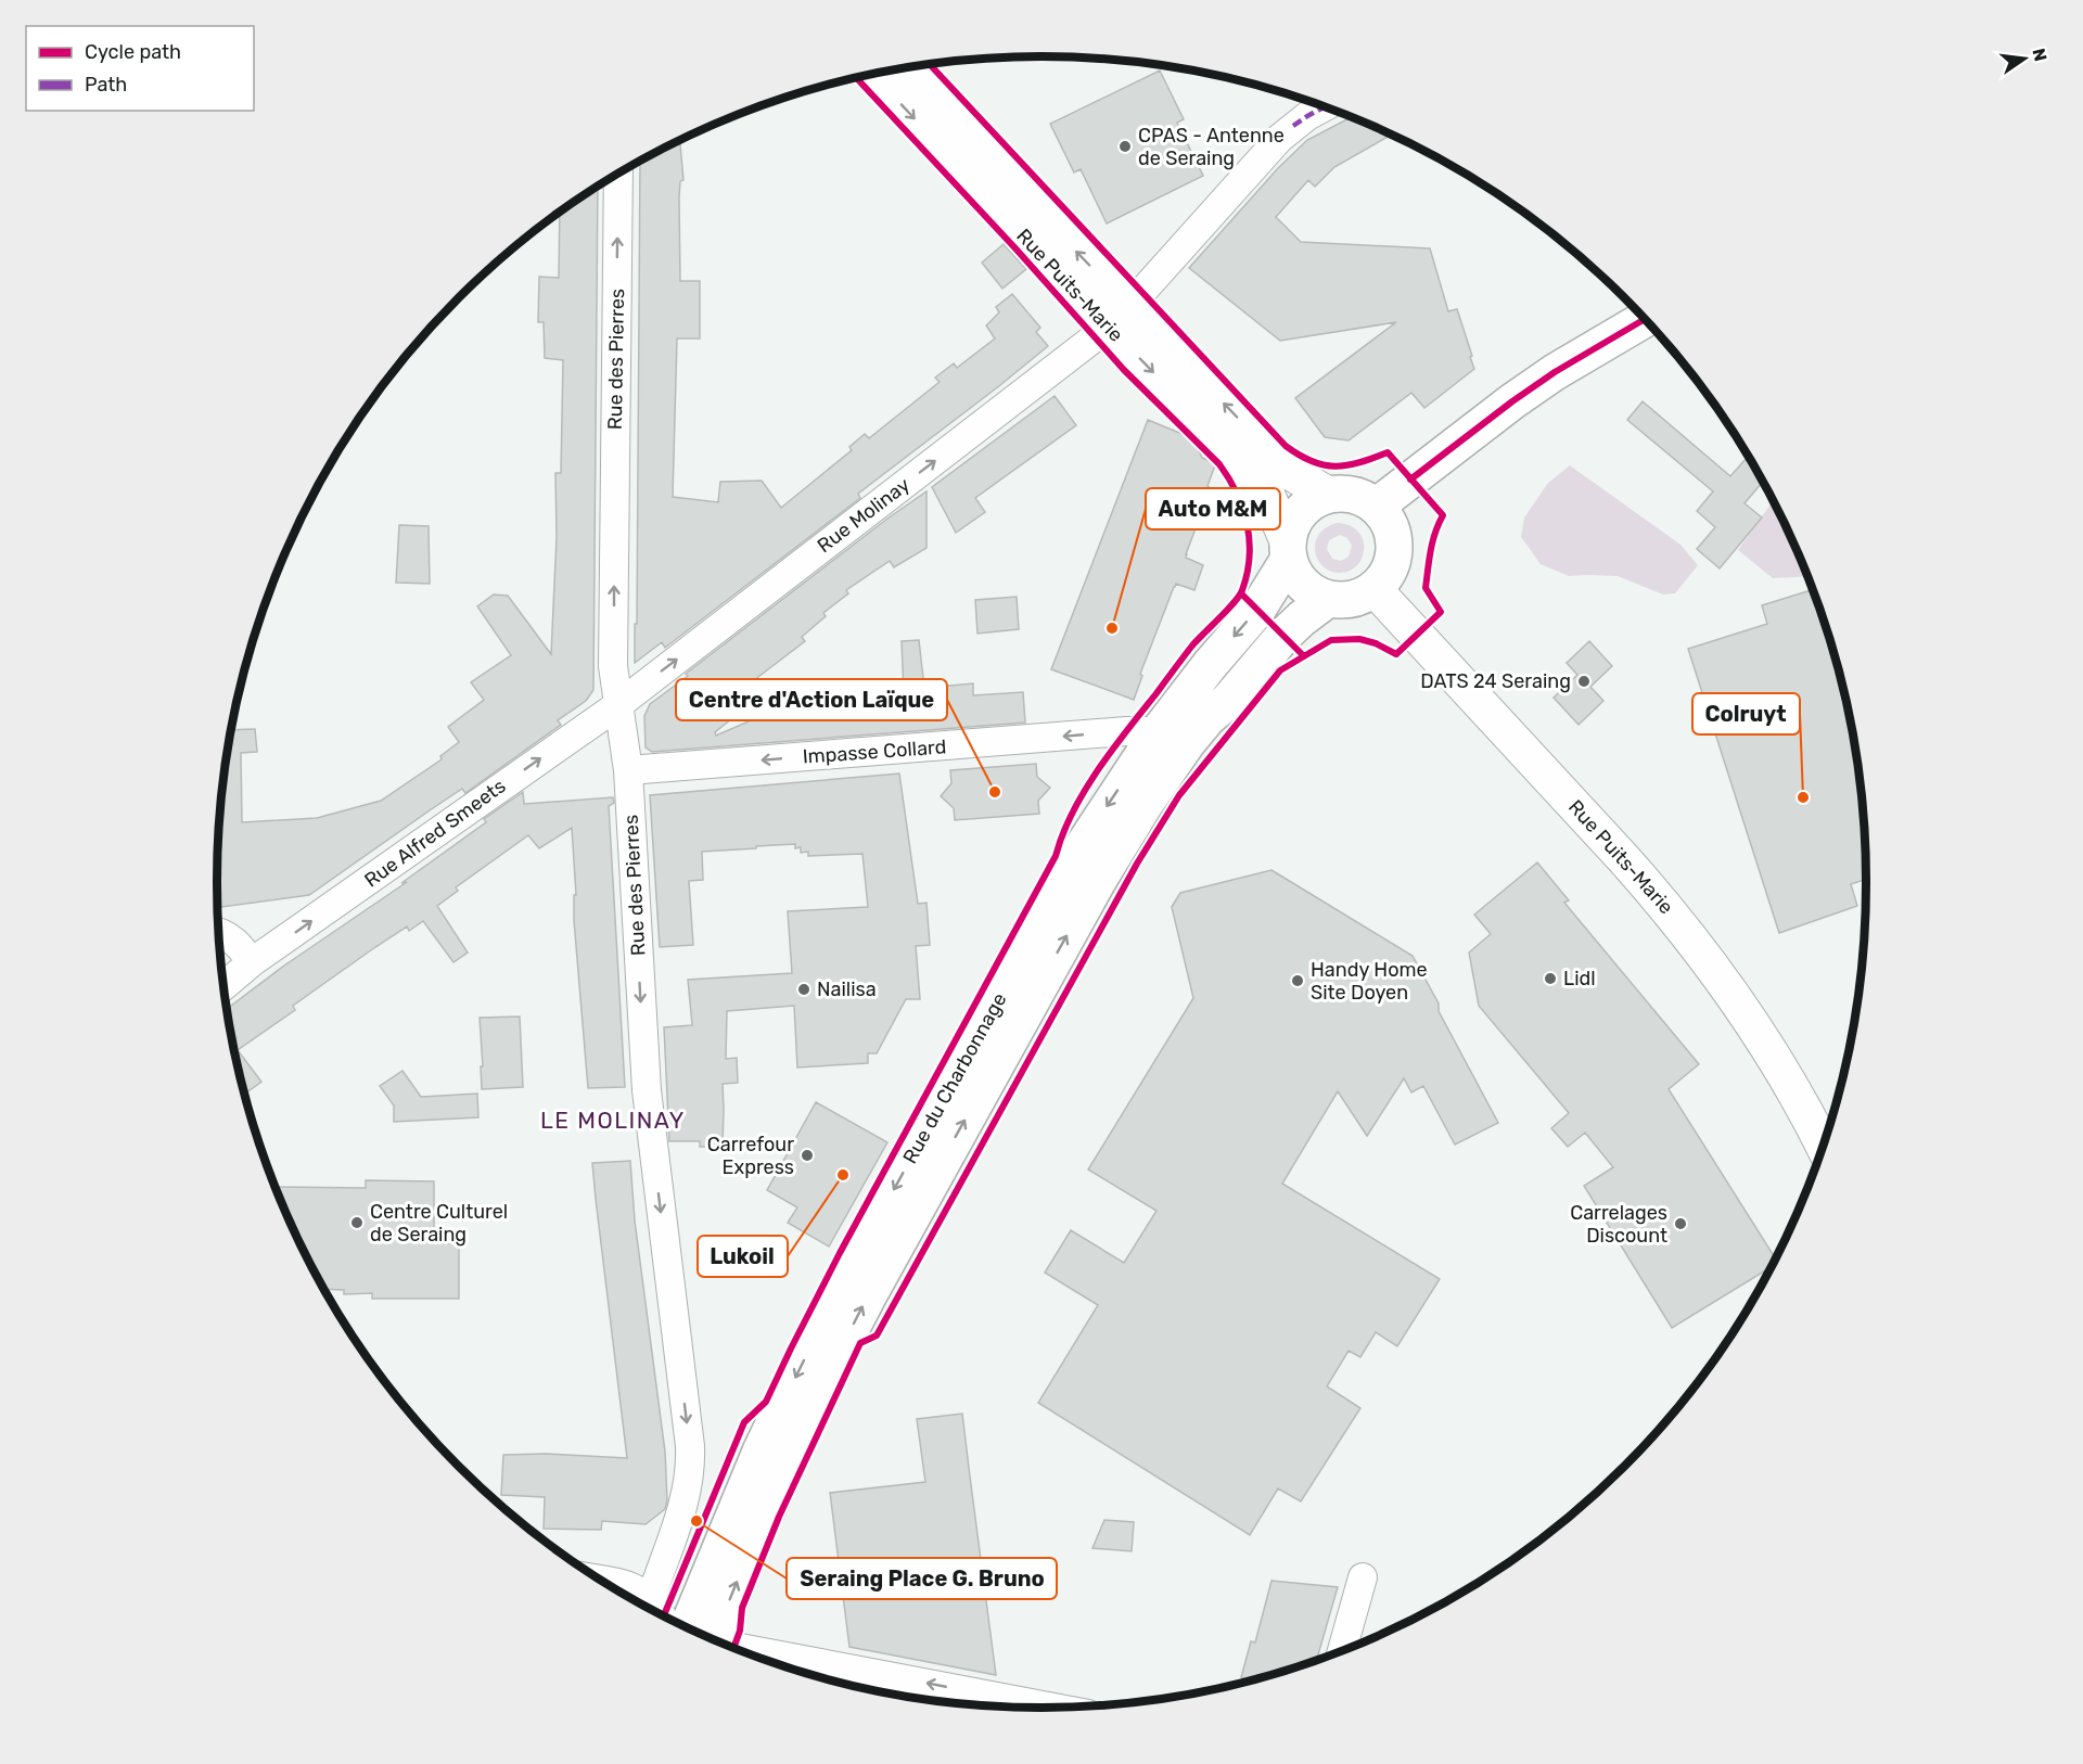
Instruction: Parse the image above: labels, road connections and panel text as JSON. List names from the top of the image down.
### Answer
{
  "streets": {
    "main road": ["Rue du Charbonnage"],
    "street": [
      "Rue Puits-Marie",
      "Rue des Pierres",
      "Rue Molinay",
      "Impasse Collard",
      "Rue Alfred Smeets"
    ]
  },
  "crossings": [
    ["Rue Puits-Marie", "Rue Molinay"],
    ["Rue Puits-Marie", "Rue du Charbonnage"],
    ["Rue des Pierres", "Rue Molinay"],
    ["Rue des Pierres", "Impasse Collard"],
    ["Rue des Pierres", "Rue Alfred Smeets"],
    ["Rue Molinay", "Rue Alfred Smeets"],
    ["Impasse Collard", "Rue du Charbonnage"]
  ],
  "one_way": ["Rue Molinay", "Impasse Collard", "Rue Alfred Smeets"],
  "districts": ["LE MOLINAY"],
  "places": [
    "CPAS - Antenne de Seraing",
    "Auto M&M",
    "DATS 24 Seraing",
    "Centre d'Action Laïque",
    "Colruyt",
    "Lidl",
    "Handy Home Site Doyen",
    "Nailisa",
    "Carrefour Express",
    "Lukoil",
    "Centre Culturel de Seraing",
    "Carrelages Discount",
    "Seraing Place G. Bruno"
  ],
  "legend": ["Cycle path", "Path"],
  "north": "right"
}
